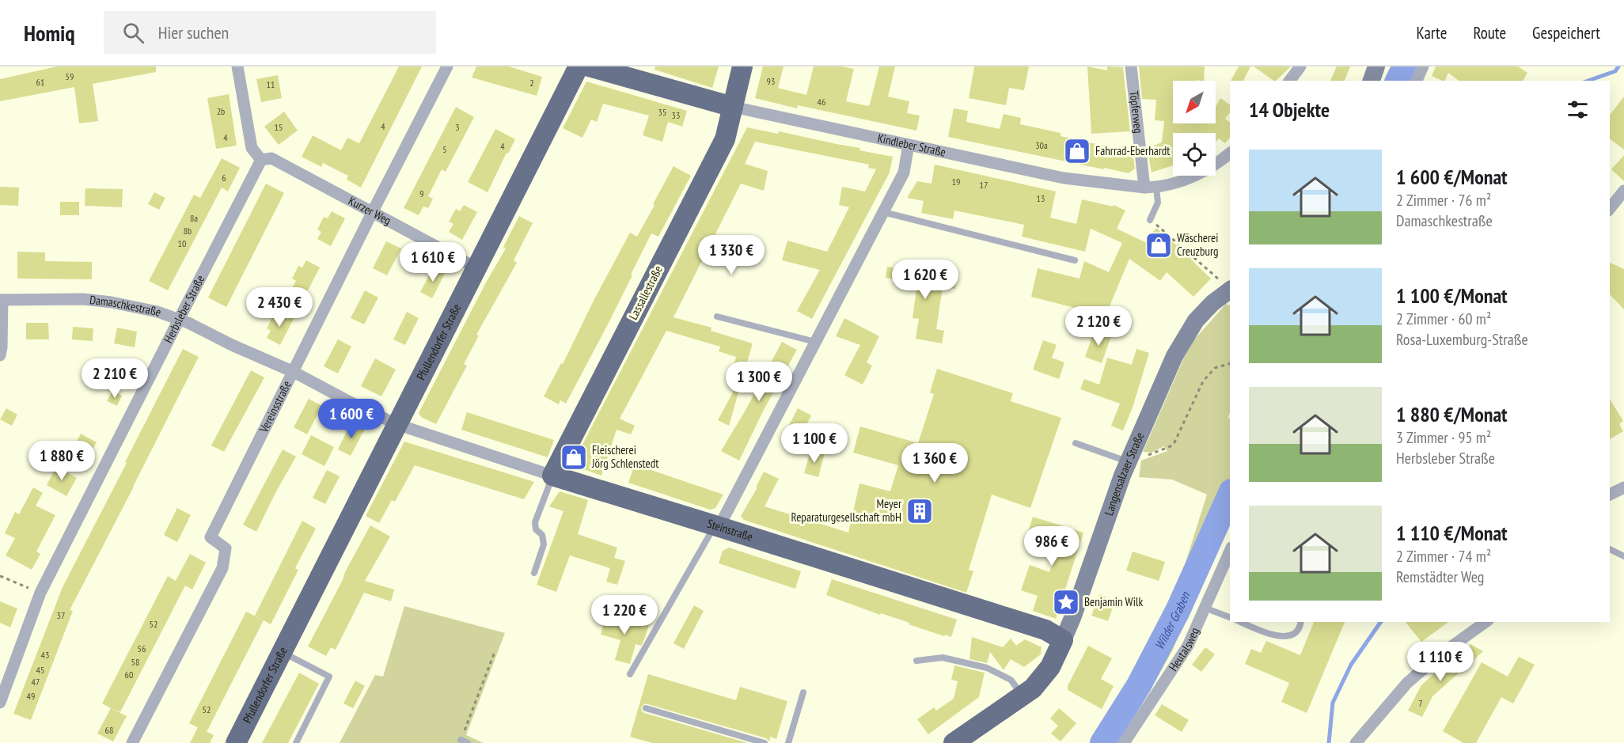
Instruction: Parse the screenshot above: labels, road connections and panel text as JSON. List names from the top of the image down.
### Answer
{
  "streets": {
    "main road": [
      "Kindleber Straße",
      "Lassallestraße",
      "Pfullendorfer Straße",
      "Langensalzaer Straße",
      "Steinstraße"
    ],
    "street": [
      "Töpferweg",
      "Kurzer Weg",
      "Damaschkestraße",
      "Herbsleber Straße",
      "Vereinsstraße",
      "Heutalsweg"
    ]
  },
  "crossings": [
    ["Töpferweg", "Kindleber Straße"],
    ["Kindleber Straße", "Lassallestraße"],
    ["Kurzer Weg", "Herbsleber Straße"],
    ["Kurzer Weg", "Pfullendorfer Straße"],
    ["Kurzer Weg", "Vereinsstraße"],
    ["Lassallestraße", "Steinstraße"],
    ["Damaschkestraße", "Herbsleber Straße"],
    ["Damaschkestraße", "Pfullendorfer Straße"],
    ["Damaschkestraße", "Vereinsstraße"],
    ["Damaschkestraße", "Steinstraße"],
    ["Pfullendorfer Straße", "Steinstraße"],
    ["Langensalzaer Straße", "Steinstraße"]
  ],
  "water": ["Wilder Graben"],
  "places": {
    "shop": ["Fahrrad-Eberhardt", "Wäscherei Creuzburg", "Fleischerei Jörg Schlenstedt"],
    "building": ["Meyer Reparaturgesellschaft mbH"],
    "place": ["Benjamin Wilk"]
  },
  "house_numbers": [
    "59",
    "93",
    "61",
    "2",
    "11",
    "46",
    "2b",
    "35",
    "33",
    "4",
    "15",
    "3",
    "4",
    "30a",
    "4",
    "5",
    "6",
    "19",
    "17",
    "9",
    "13",
    "8a",
    "8b",
    "10",
    "37",
    "52",
    "56",
    "43",
    "58",
    "45",
    "60",
    "47",
    "49",
    "7",
    "52",
    "68"
  ],
  "north": "bottom left",
  "page": {
    "header": "Homiq",
    "search": "Hier suchen",
    "nav": ["Karte", "Route", "Gespeichert"],
    "heading": "14 Objekte",
    "list": [
      {
        "name": "1 600 €/Monat",
        "note": "2 Zimmer · 76 m² · Damaschkestraße"
      },
      {
        "name": "1 100 €/Monat",
        "note": "2 Zimmer · 60 m² · Rosa-Luxemburg-Straße"
      },
      {
        "name": "1 880 €/Monat",
        "note": "3 Zimmer · 95 m² · Herbsleber Straße"
      },
      {
        "name": "1 110 €/Monat",
        "note": "2 Zimmer · 74 m² · Remstädter Weg"
      }
    ],
    "price": [
      "1 330 €",
      "1 610 €",
      "1 620 €",
      "2 430 €",
      "2 120 €",
      "2 210 €",
      "1 300 €",
      "1 600 €",
      "1 100 €",
      "1 880 €",
      "1 360 €",
      "986 €",
      "1 220 €",
      "1 110 €"
    ]
  }
}
